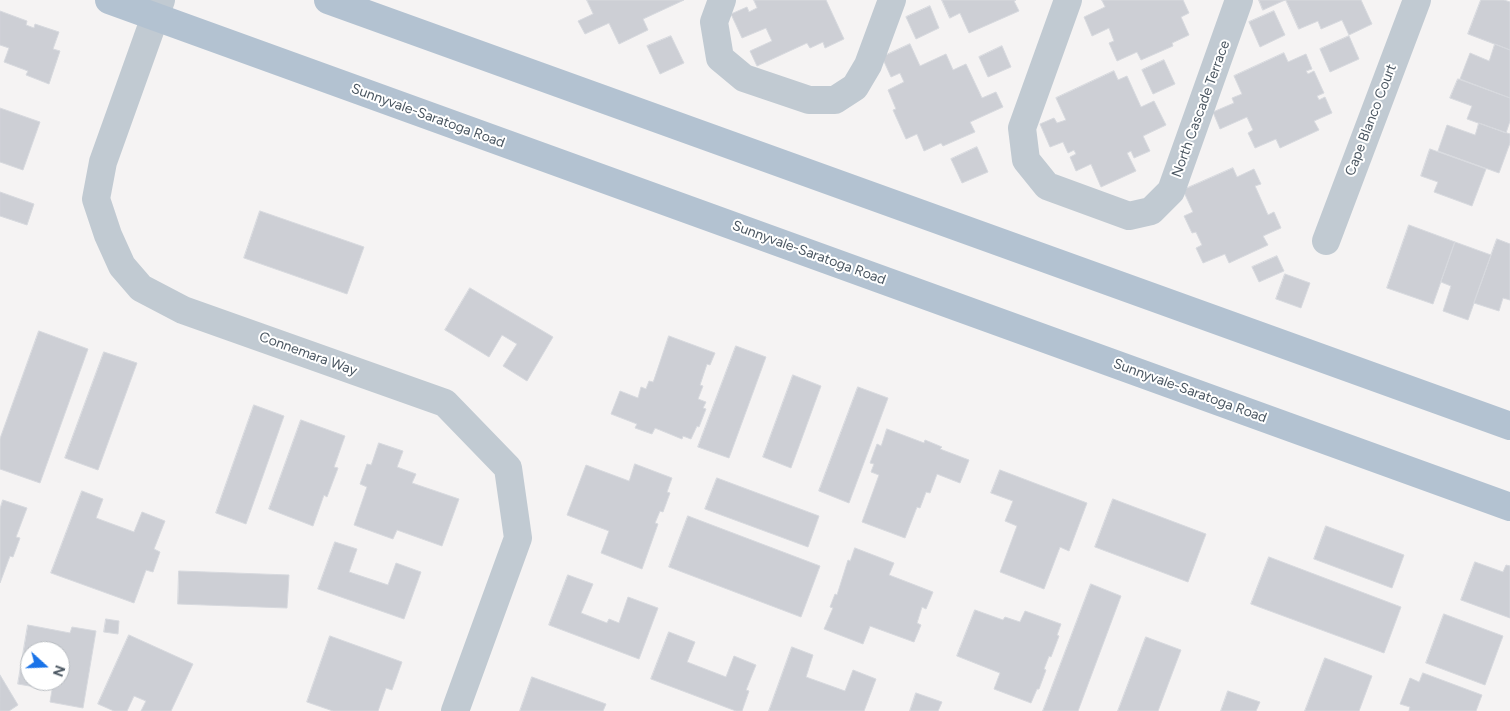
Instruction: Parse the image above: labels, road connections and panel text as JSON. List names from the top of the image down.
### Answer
{
  "streets": {
    "main road": ["Sunnyvale-Saratoga Road"],
    "street": ["North Cascade Terrace", "Cape Blanco Court", "Connemara Way"]
  },
  "crossings": [
    ["Sunnyvale-Saratoga Road", "Connemara Way"]
  ],
  "north": "right"
}
